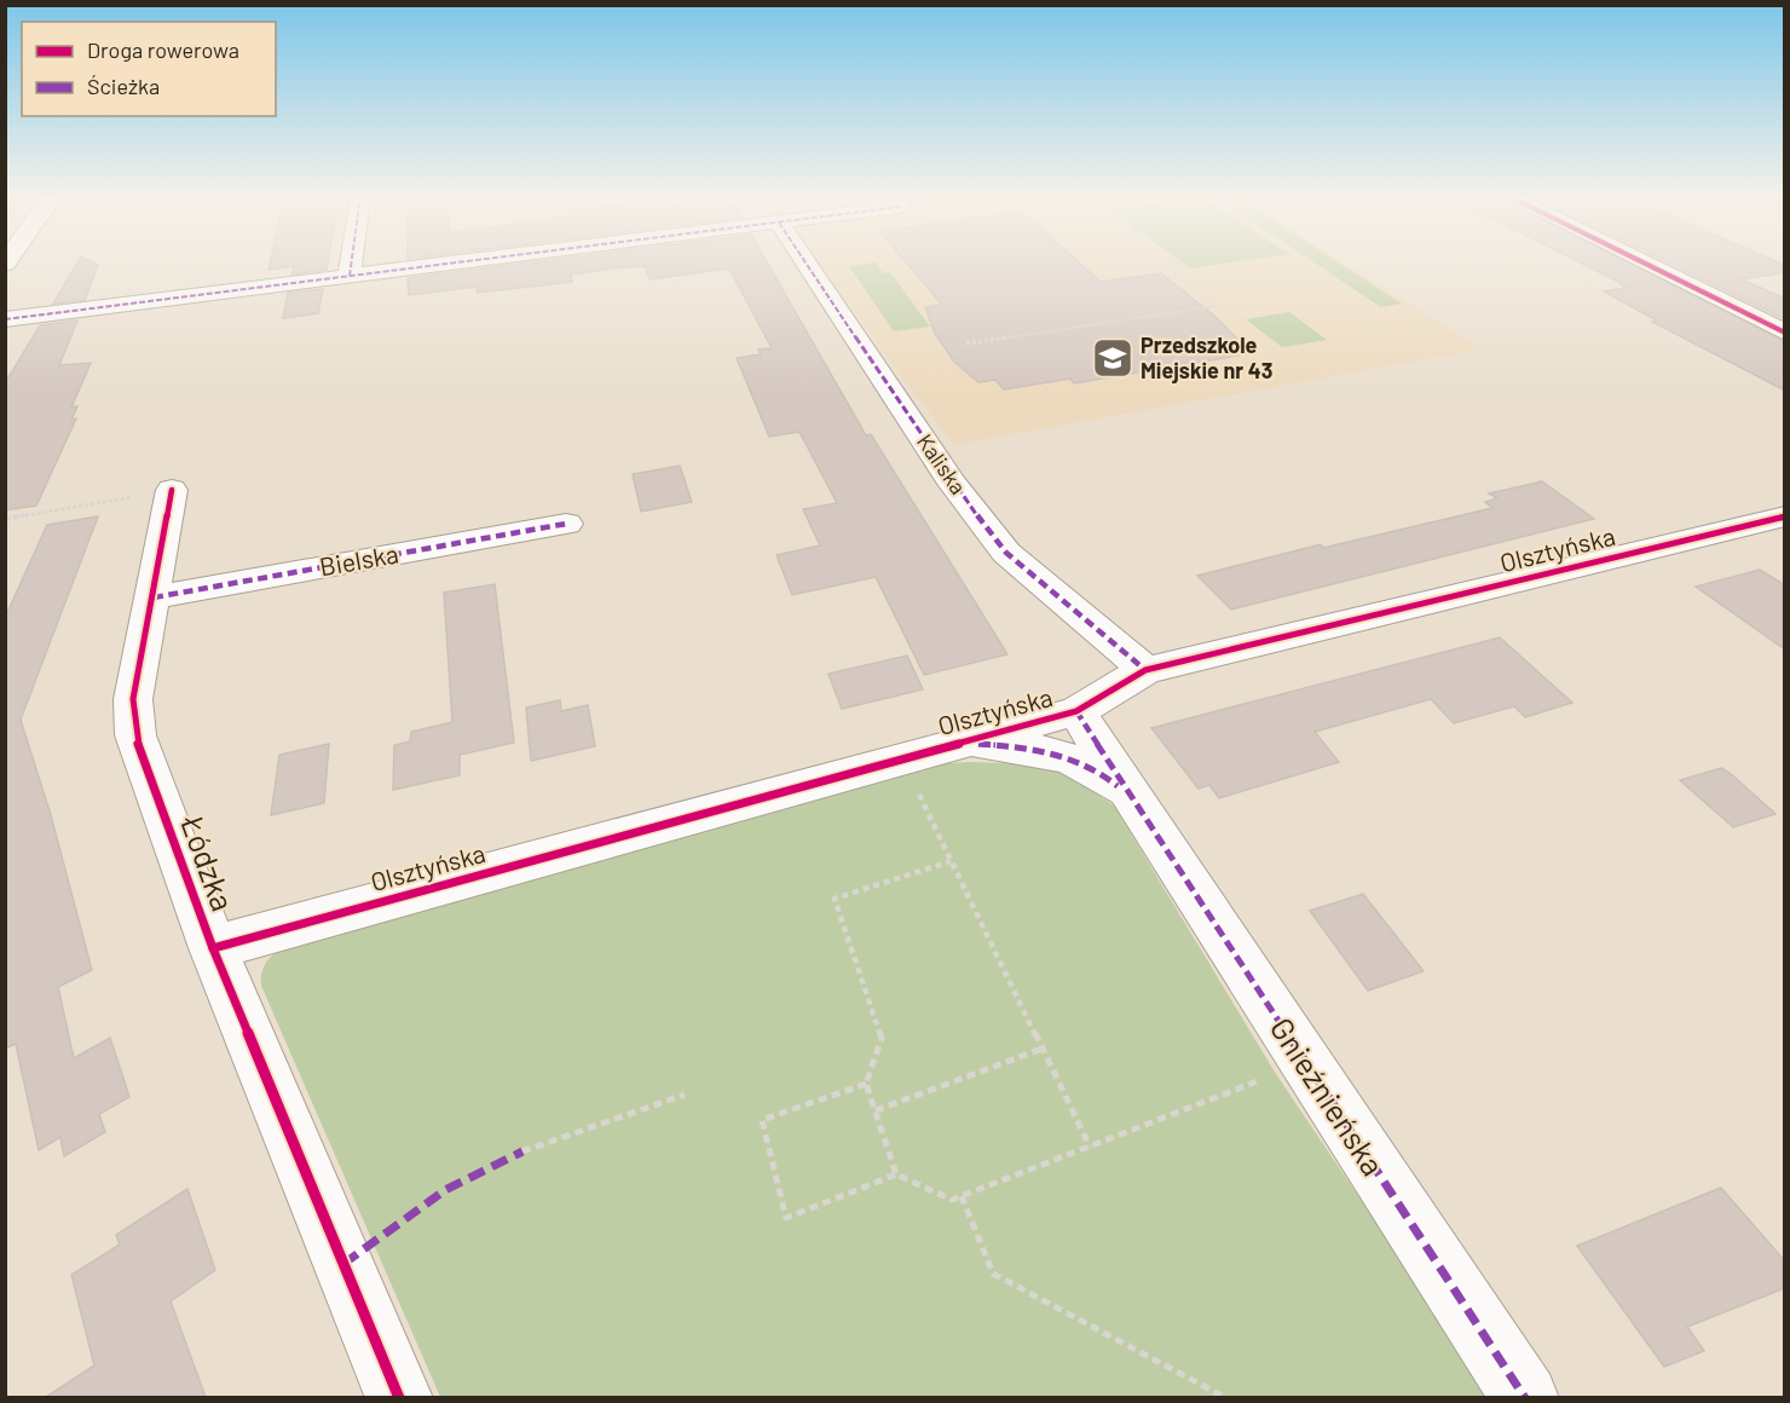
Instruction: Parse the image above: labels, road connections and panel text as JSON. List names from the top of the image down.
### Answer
{
  "streets": {
    "street": [
      "Kaliska",
      "Olsztyńska",
      "Bielska",
      "Łódzka",
      "Gnieźnieńska"
    ]
  },
  "crossings": [
    ["Kaliska", "Olsztyńska"],
    ["Olsztyńska", "Łódzka"],
    ["Olsztyńska", "Gnieźnieńska"],
    ["Bielska", "Łódzka"]
  ],
  "places": {
    "school or university": ["Przedszkole Miejskie nr 43"]
  },
  "legend": ["Droga rowerowa", "Ścieżka"]
}
